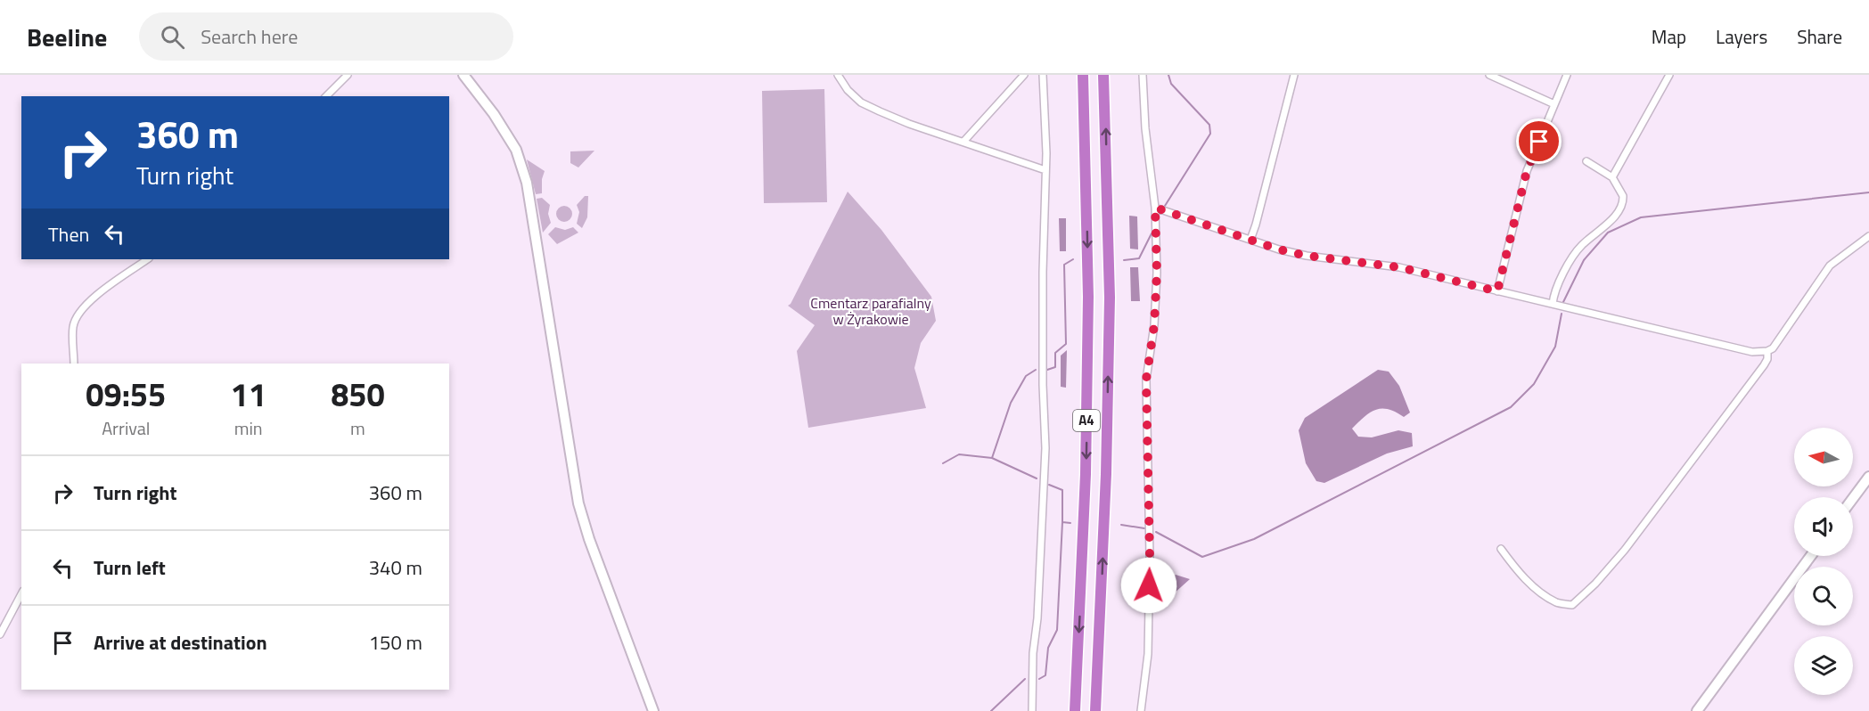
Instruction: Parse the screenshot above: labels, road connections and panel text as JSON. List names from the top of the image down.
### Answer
{
  "streets": {
    "highway": ["A4"]
  },
  "parks": ["Cmentarz parafialny w Żyrakowie"],
  "north": "left",
  "page": {
    "header": "Beeline",
    "search": "Search here",
    "nav": ["Map", "Layers", "Share"],
    "turn": ["360 m", "Turn right"],
    "then": "Then",
    "eta": [
      "09:55",
      "Arrival",
      "11",
      "min",
      "850",
      "m"
    ],
    "list": [
      {
        "name": "Turn right",
        "value": "360 m"
      },
      {
        "name": "Turn left",
        "value": "340 m"
      },
      {
        "name": "Arrive at destination",
        "value": "150 m"
      }
    ]
  }
}
